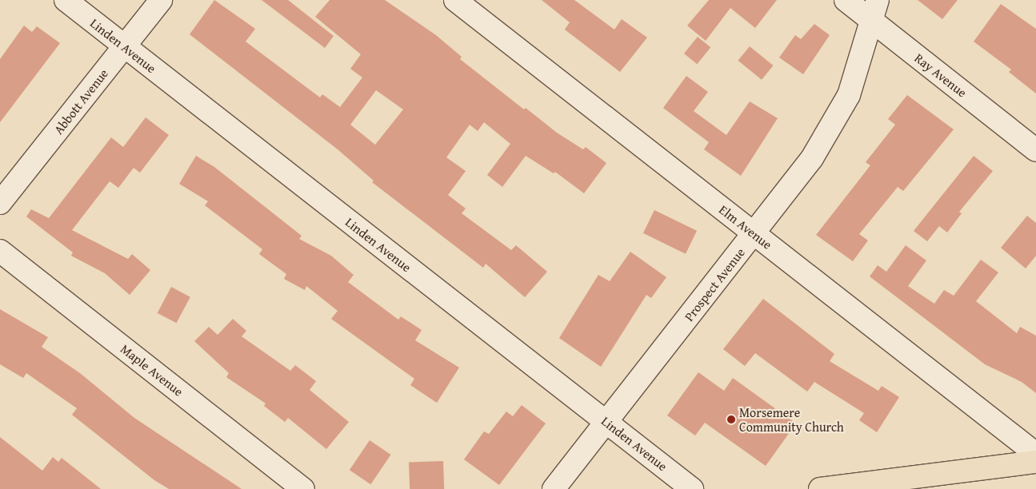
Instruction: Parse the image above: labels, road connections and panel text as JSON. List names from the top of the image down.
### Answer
{
  "streets": {
    "street": [
      "Linden Avenue",
      "Ray Avenue",
      "Abbott Avenue",
      "Elm Avenue",
      "Prospect Avenue",
      "Maple Avenue"
    ]
  },
  "crossings": [
    ["Linden Avenue", "Abbott Avenue"],
    ["Linden Avenue", "Prospect Avenue"],
    ["Ray Avenue", "Prospect Avenue"],
    ["Elm Avenue", "Prospect Avenue"]
  ],
  "places": ["Morsemere Community Church"]
}
